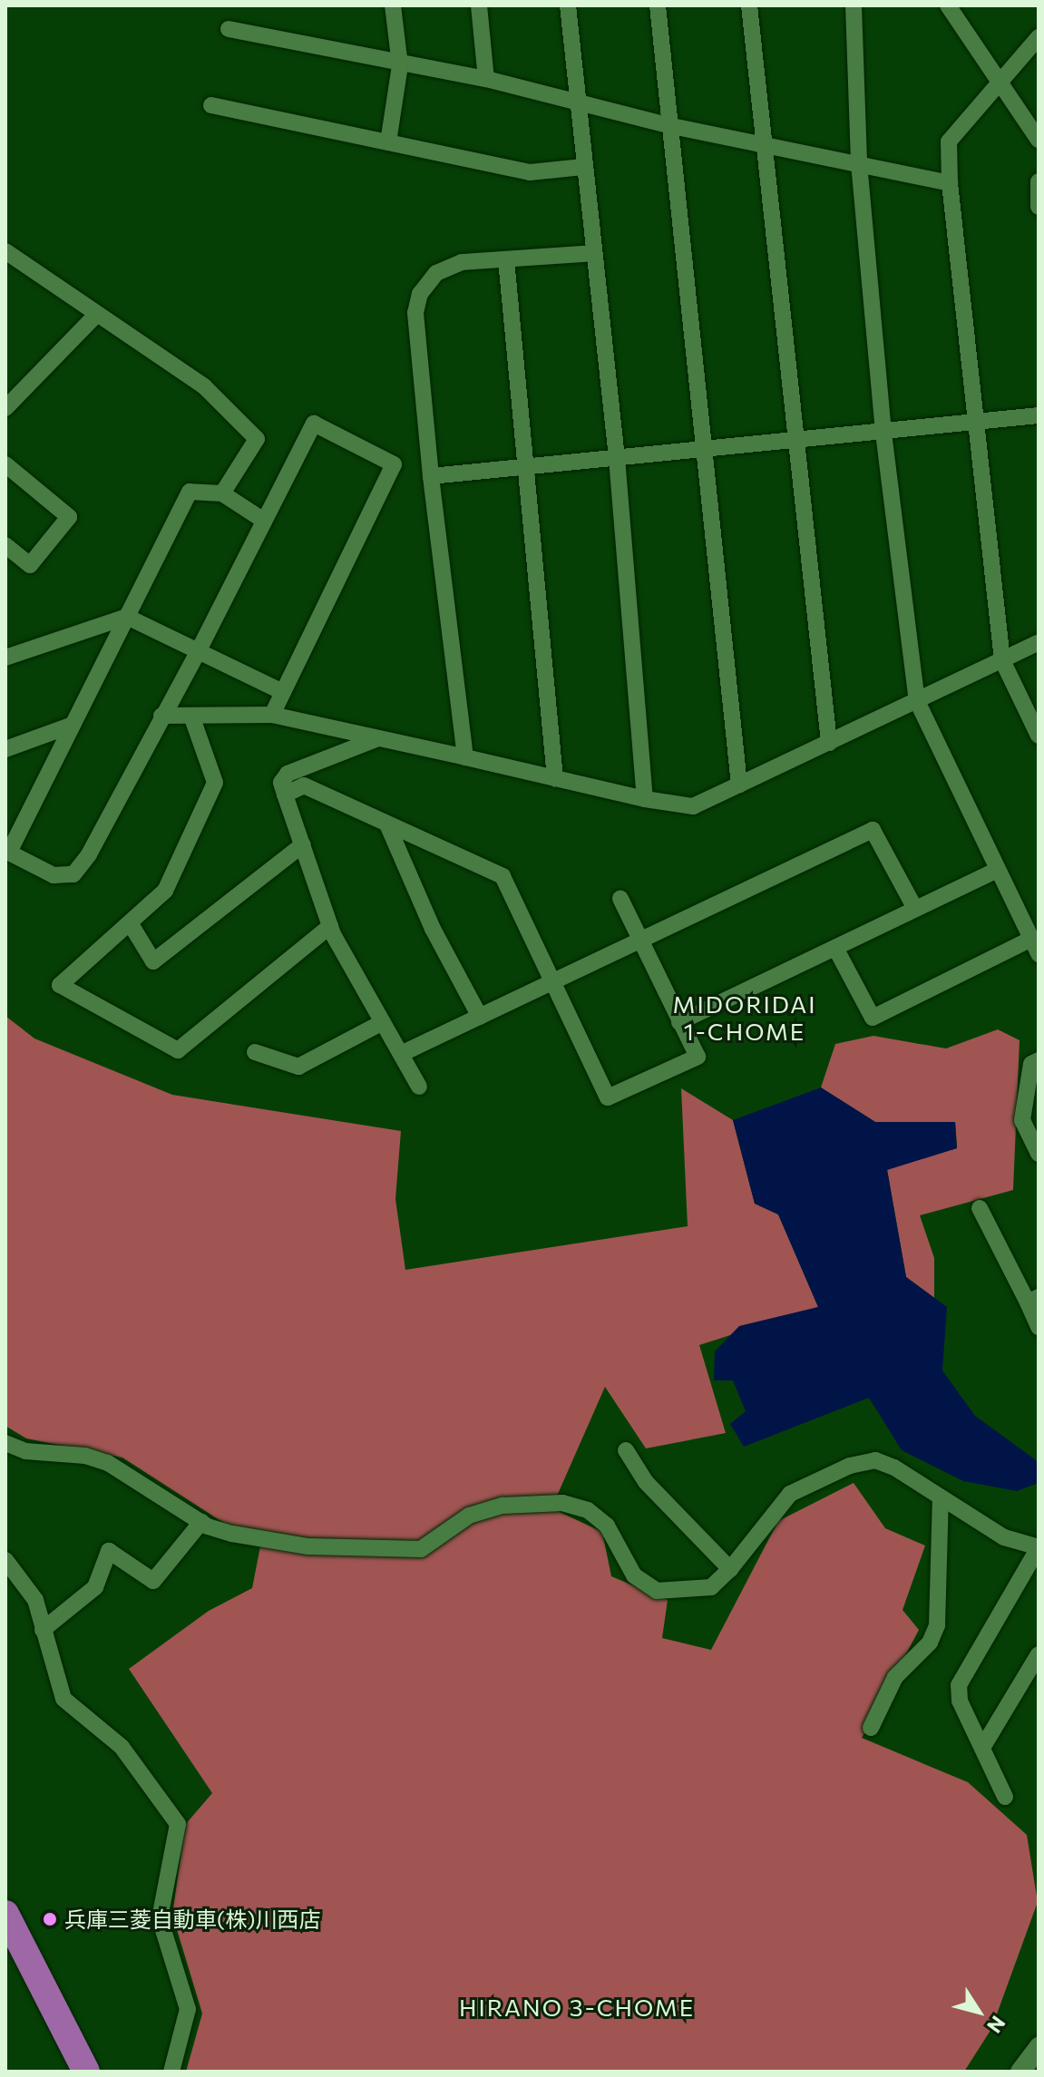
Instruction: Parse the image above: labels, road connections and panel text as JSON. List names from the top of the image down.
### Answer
{
  "districts": ["MIDORIDAI 1-CHOME", "HIRANO 3-CHOME"],
  "places": ["兵庫三菱自動車(株)川西店"],
  "north": "bottom right"
}
